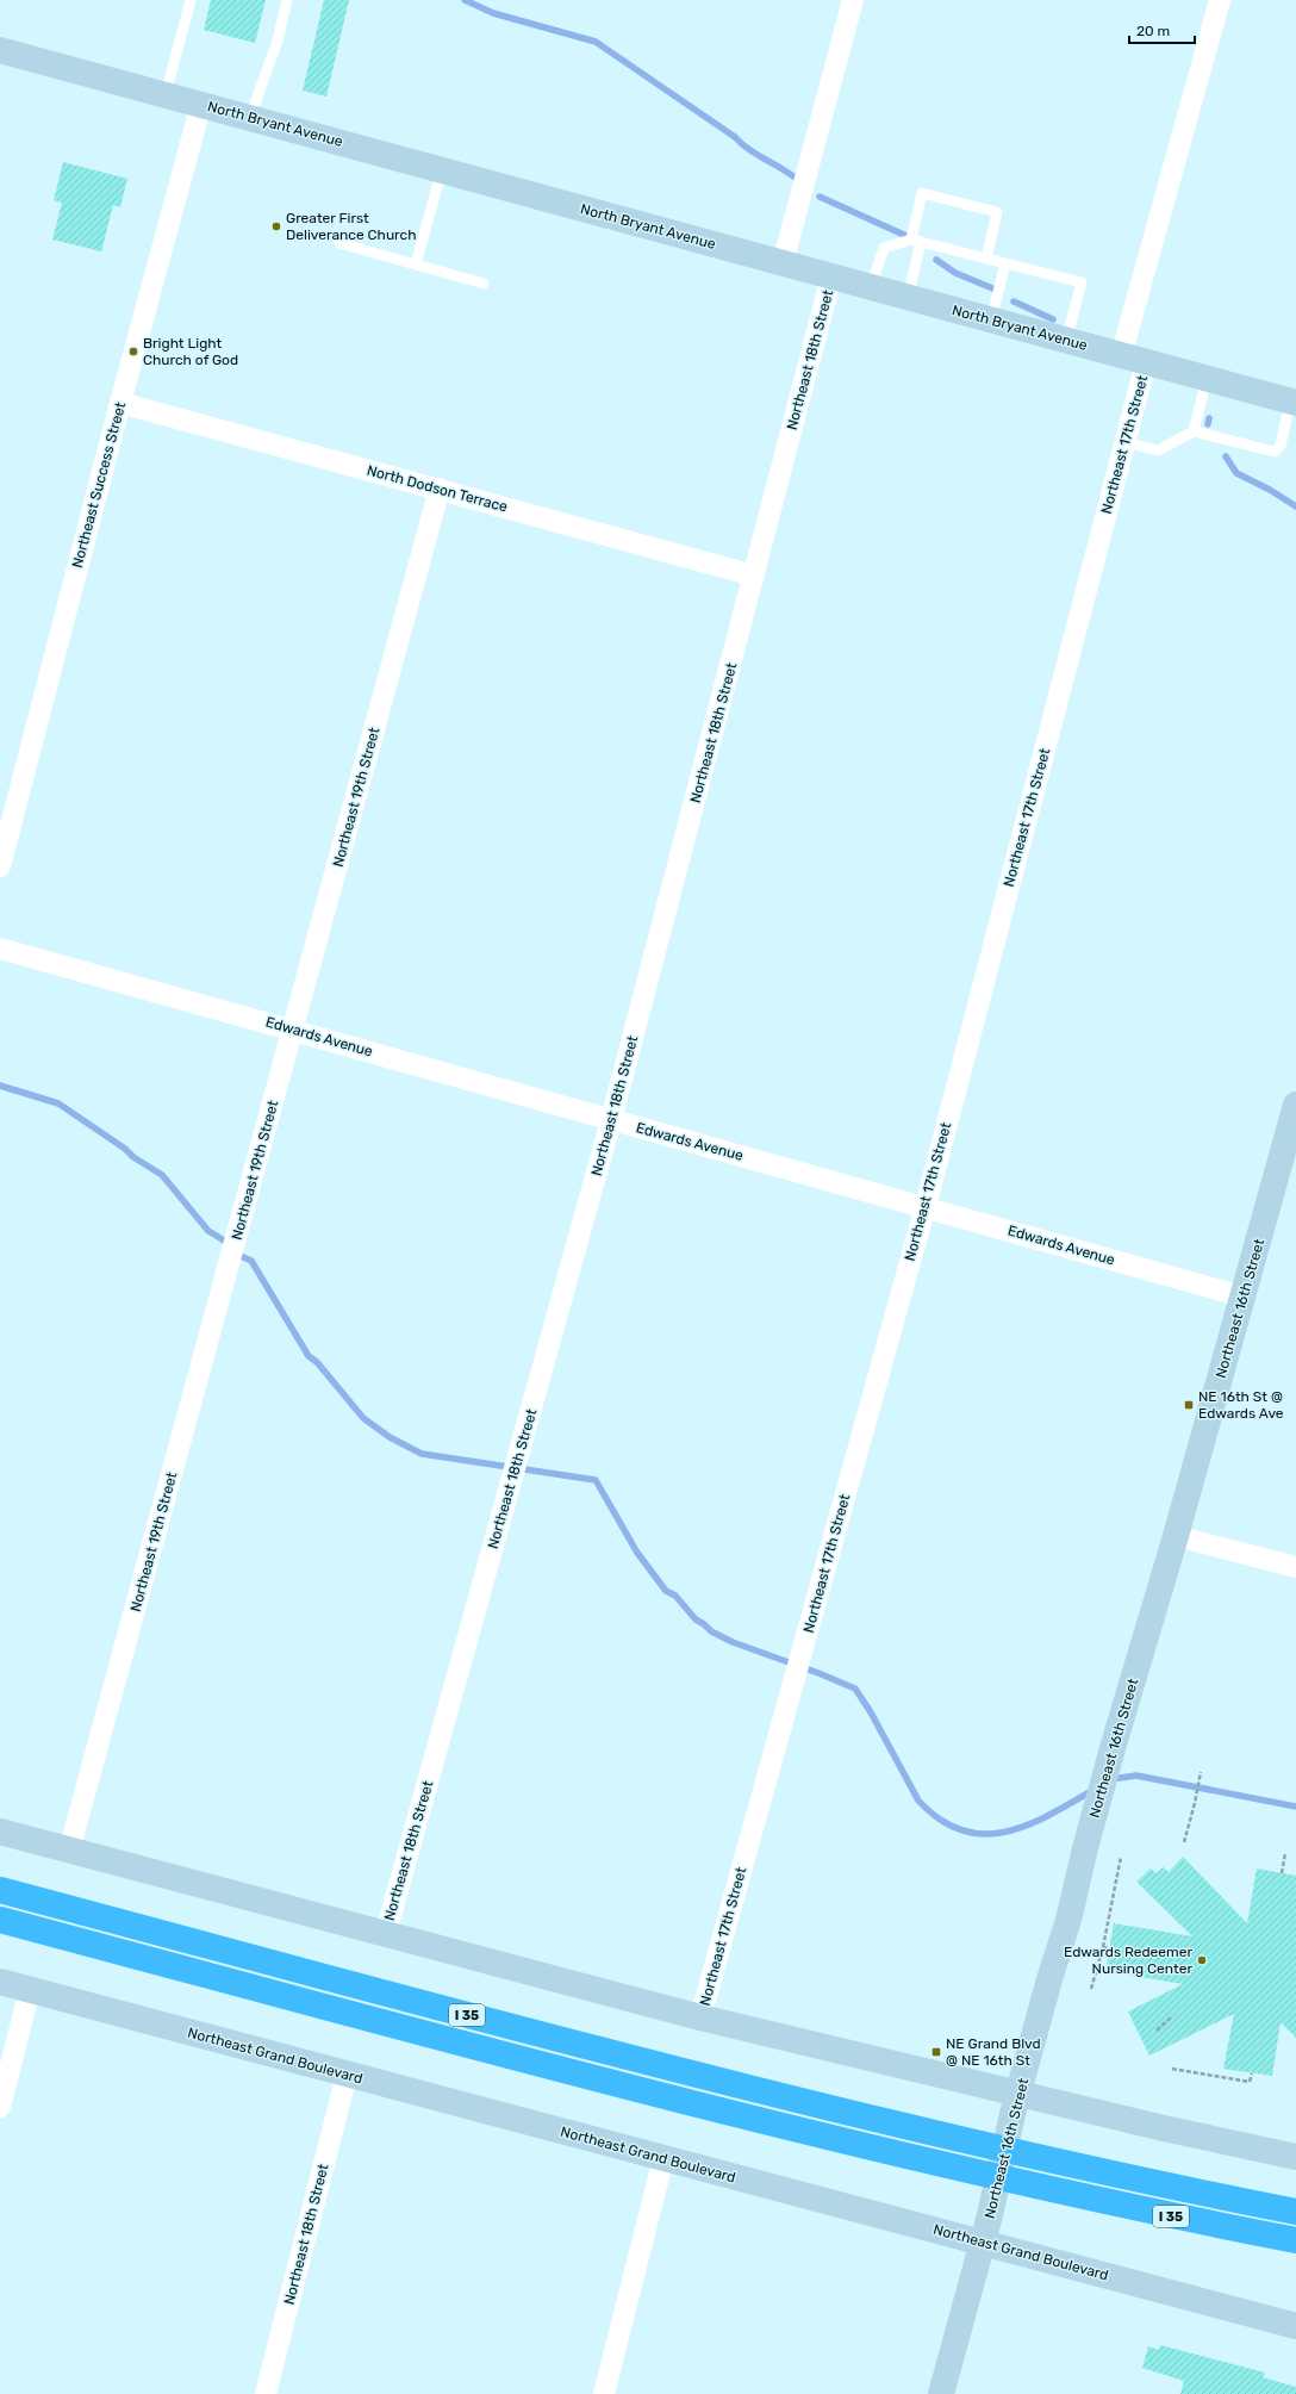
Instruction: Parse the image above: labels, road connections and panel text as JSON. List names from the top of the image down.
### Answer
{
  "streets": {
    "highway": ["I 35"],
    "main road": ["North Bryant Avenue", "Northeast 16th Street", "Northeast Grand Boulevard"],
    "street": [
      "Northeast 18th Street",
      "Northeast 17th Street",
      "Northeast Success Street",
      "North Dodson Terrace",
      "Northeast 19th Street",
      "Edwards Avenue"
    ]
  },
  "crossings": [
    ["North Bryant Avenue", "Northeast 18th Street"],
    ["North Bryant Avenue", "Northeast 17th Street"],
    ["North Bryant Avenue", "Northeast Success Street"],
    ["Northeast 18th Street", "North Dodson Terrace"],
    ["Northeast 18th Street", "Edwards Avenue"],
    ["Northeast 18th Street", "Northeast Grand Boulevard"],
    ["Northeast 17th Street", "Edwards Avenue"],
    ["Northeast Success Street", "North Dodson Terrace"],
    ["North Dodson Terrace", "Northeast 19th Street"],
    ["Northeast 19th Street", "Edwards Avenue"],
    ["Edwards Avenue", "Northeast 16th Street"],
    ["Northeast 16th Street", "Northeast Grand Boulevard"]
  ],
  "places": {
    "other": ["Greater First Deliverance Church", "Bright Light Church of God", "Edwards Redeemer Nursing Center"],
    "transit": ["NE 16th St @ Edwards Ave", "NE Grand Blvd @ NE 16th St"]
  },
  "scale_bar": "20 m"
}
